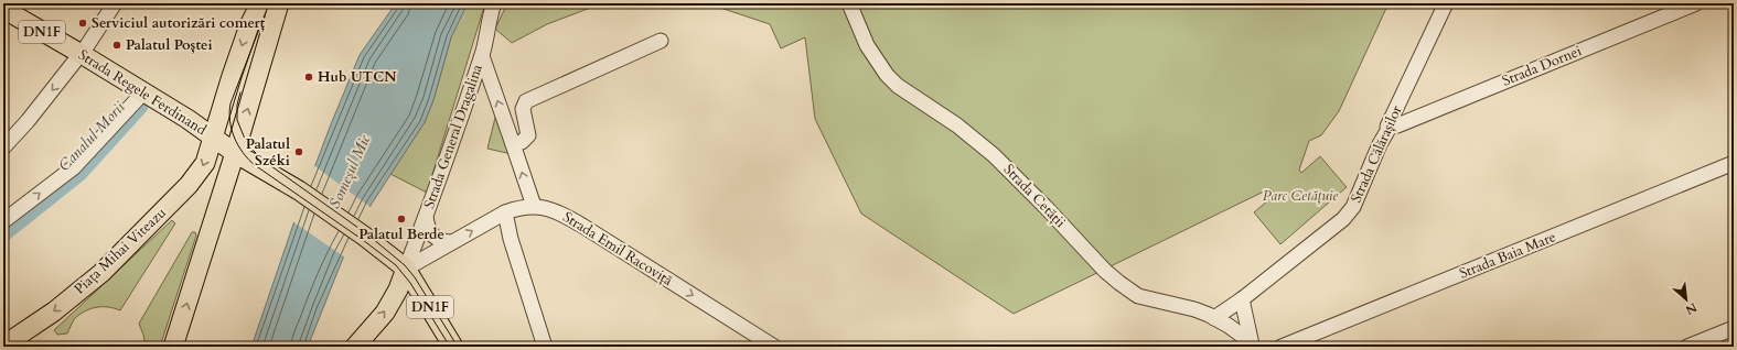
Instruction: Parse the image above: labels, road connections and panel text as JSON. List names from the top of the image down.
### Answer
{
  "streets": {
    "main road": ["DN1F", "Strada Regele Ferdinand", "Piața Mihai Viteazu"],
    "street": [
      "Strada Dornei",
      "Strada General Dragalina",
      "Strada Călărașilor",
      "Strada Cetății",
      "Strada Emil Racoviță",
      "Strada Baia Mare"
    ]
  },
  "crossings": [
    ["DN1F", "Strada Regele Ferdinand"],
    ["DN1F", "Strada General Dragalina"],
    ["DN1F", "Strada Emil Racoviță"],
    ["Strada Dornei", "Strada Călărașilor"],
    ["Strada Regele Ferdinand", "Piața Mihai Viteazu"],
    ["Strada General Dragalina", "Strada Emil Racoviță"],
    ["Strada Călărașilor", "Strada Cetății"]
  ],
  "one_way": ["Strada Emil Racoviță"],
  "water": ["Canalul Morii", "Someșul Mic"],
  "parks": ["Parc Cetățuie"],
  "places": [
    "Serviciul autorizări comerț",
    "Palatul Poștei",
    "Hub UTCN",
    "Palatul Széki",
    "Palatul Berde"
  ],
  "north": "bottom right"
}
